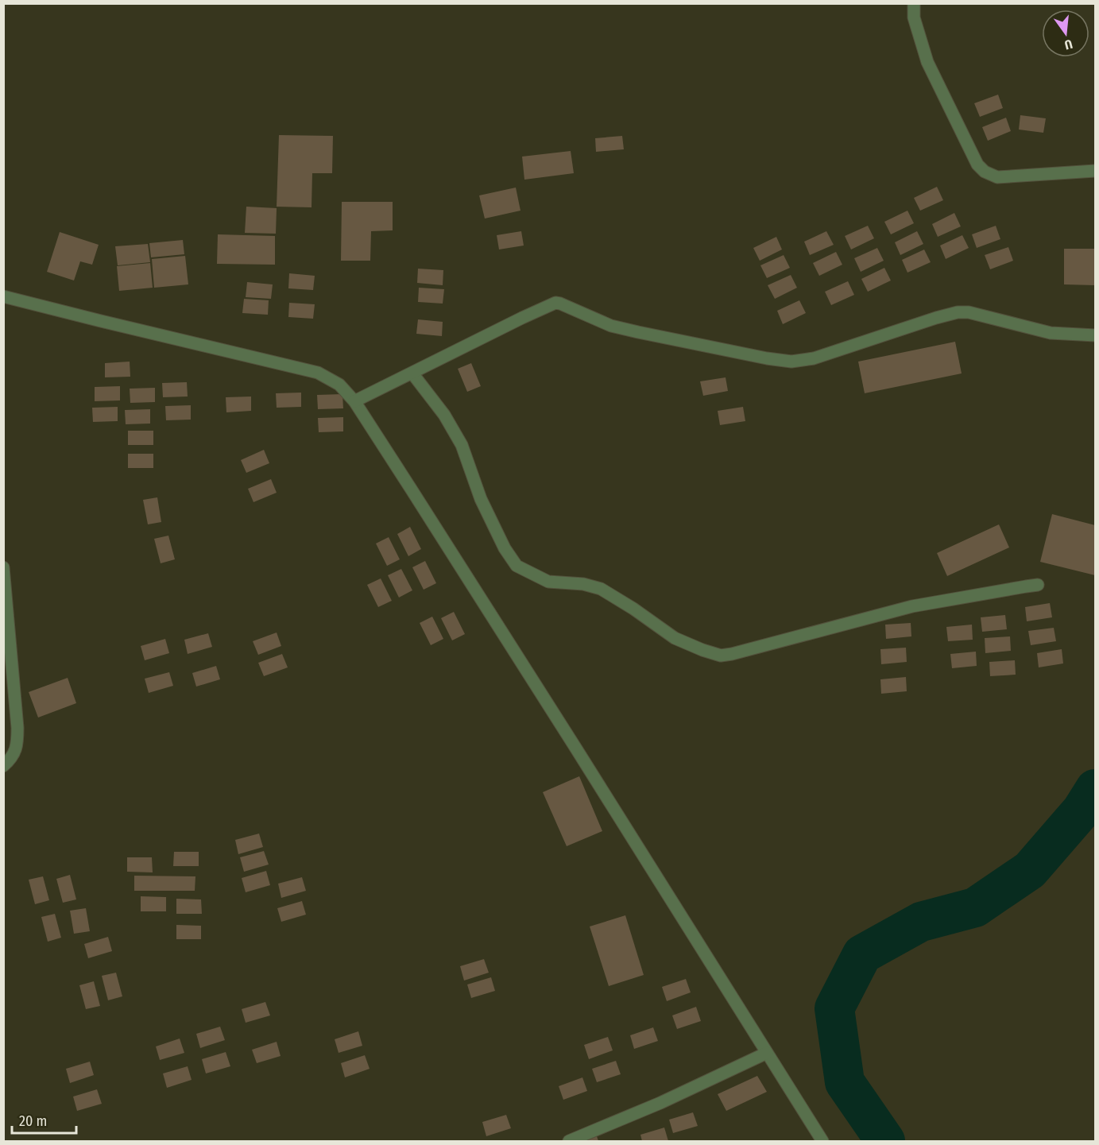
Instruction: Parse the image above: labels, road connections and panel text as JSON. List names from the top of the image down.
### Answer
{
  "scale_bar": "20 m",
  "north": "bottom"
}
